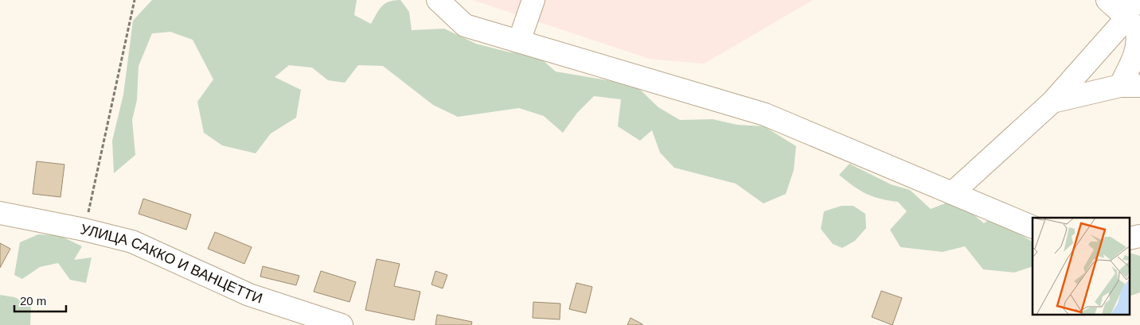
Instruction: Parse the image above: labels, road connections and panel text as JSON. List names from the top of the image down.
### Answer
{
  "streets": {
    "street": ["УЛИЦА САККО И ВАНЦЕТТИ"]
  },
  "scale_bar": "20 m"
}
